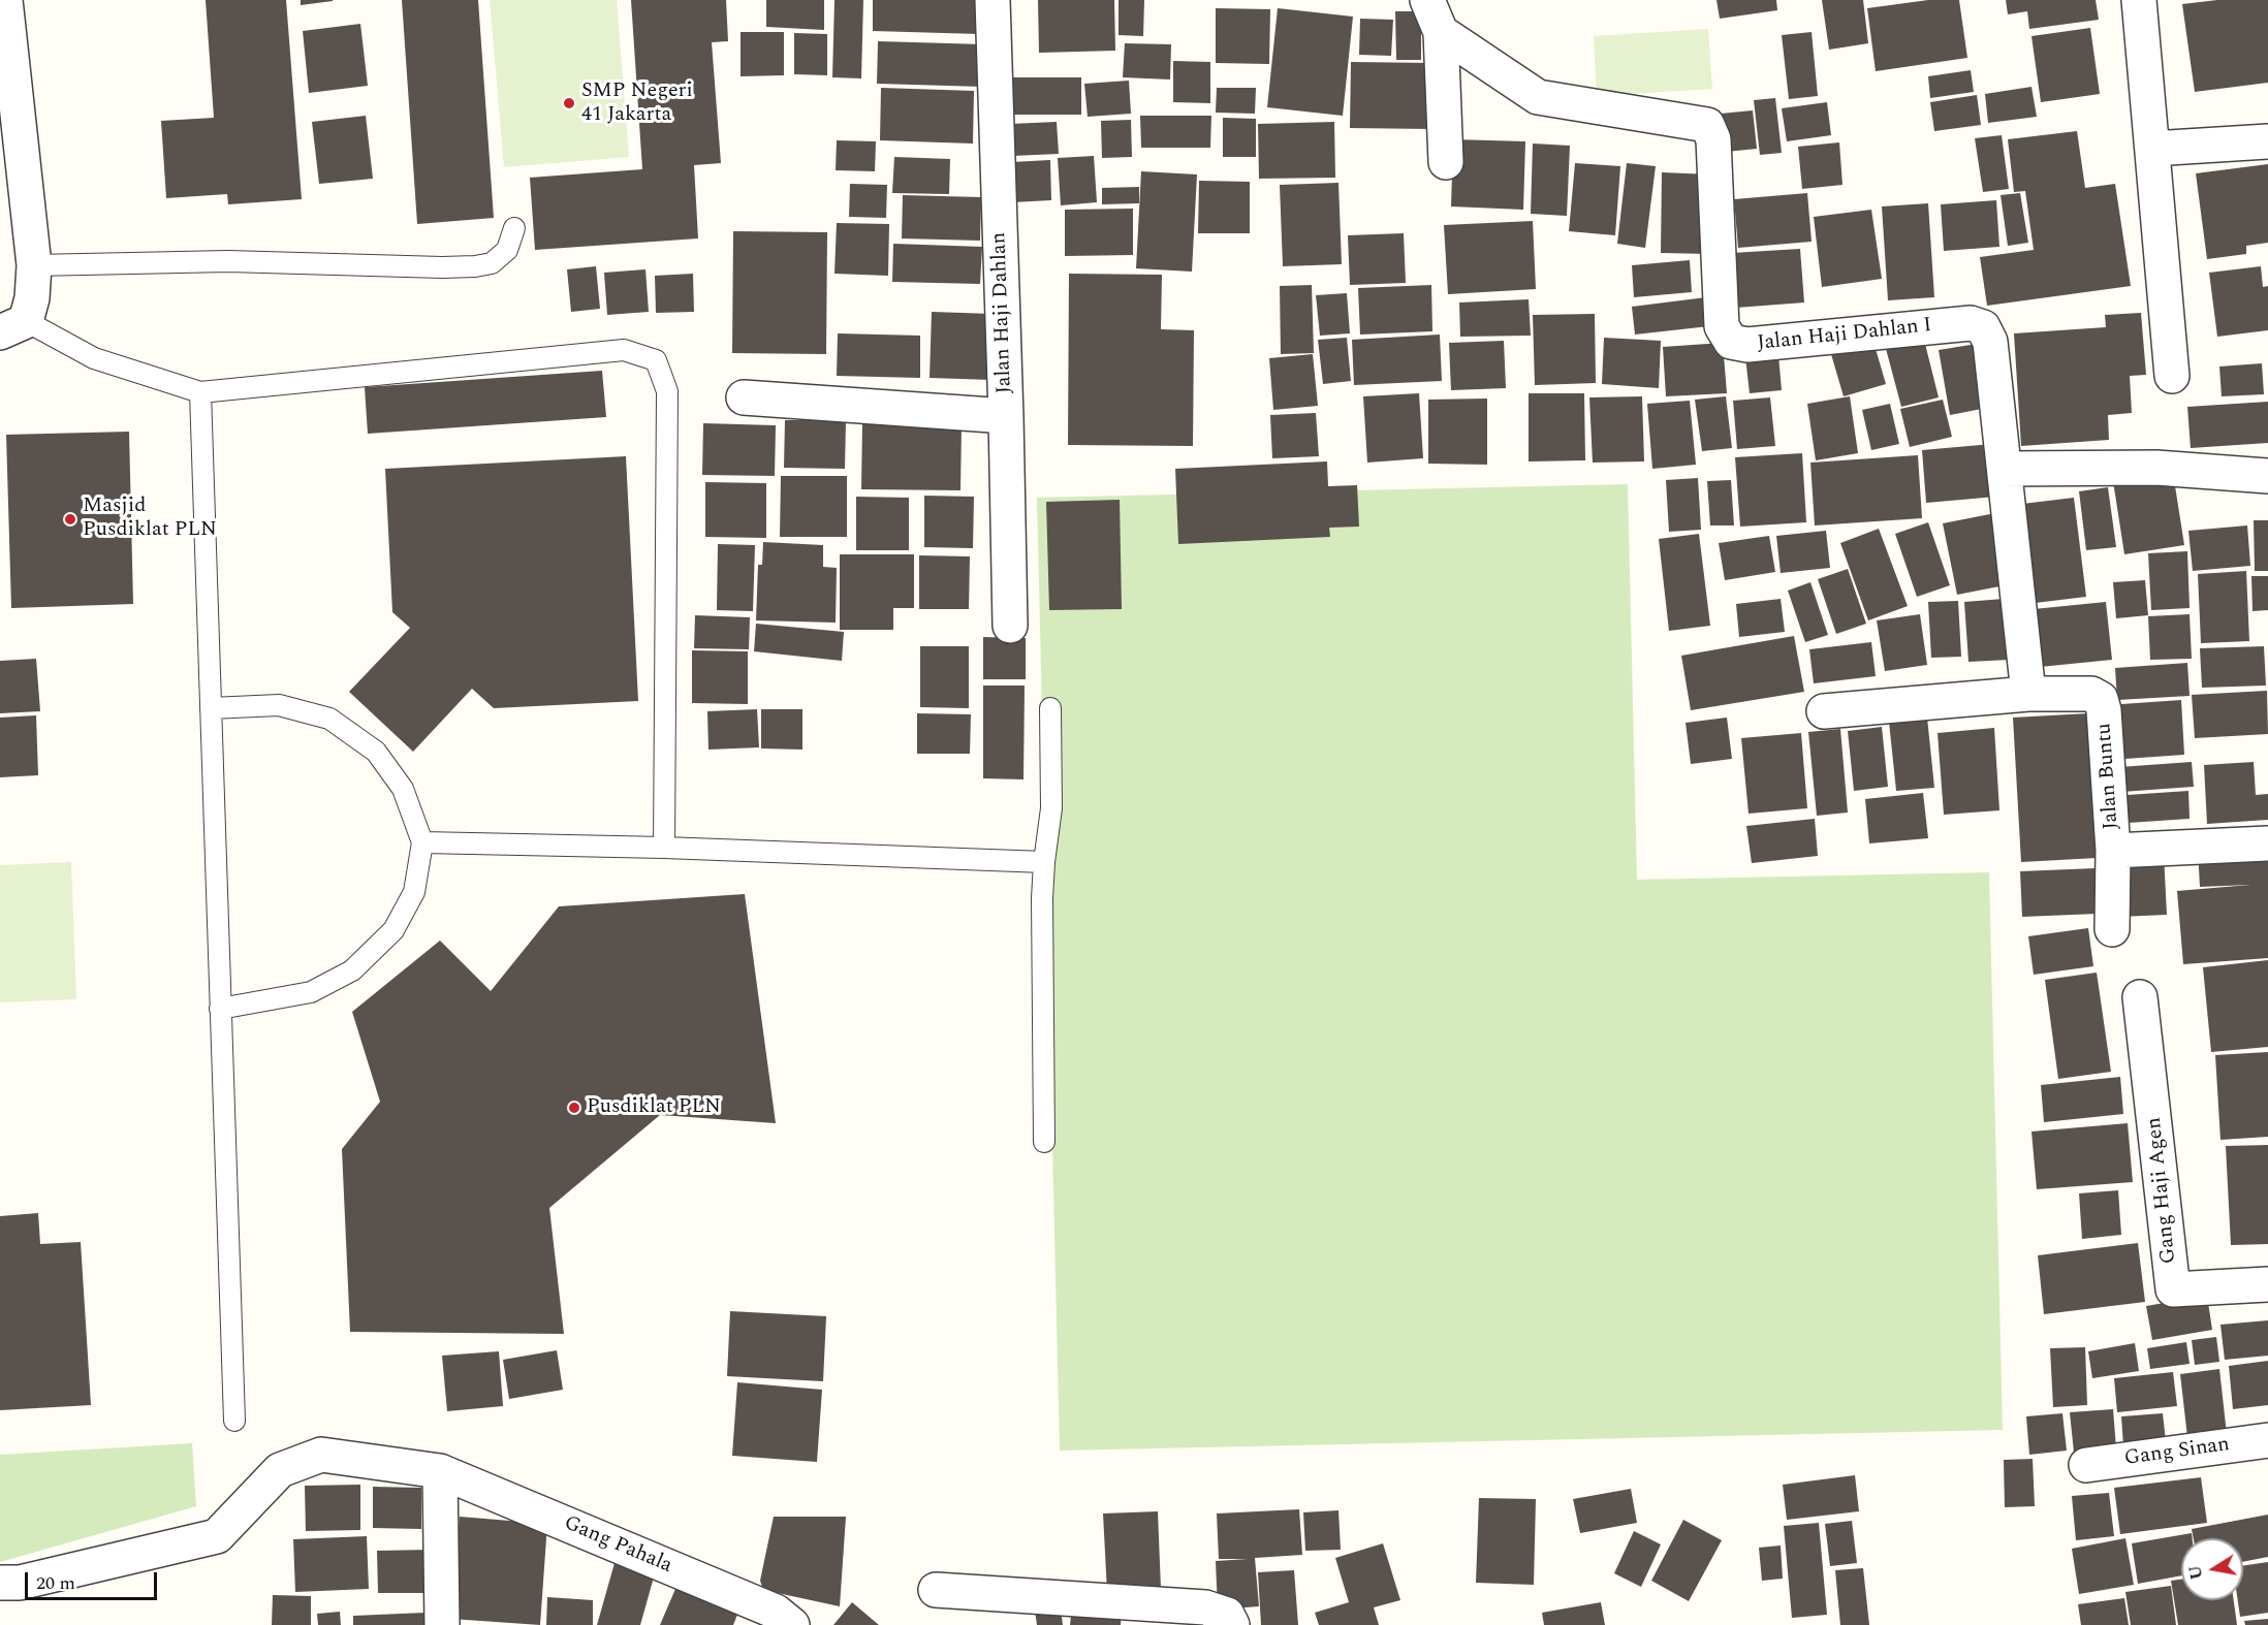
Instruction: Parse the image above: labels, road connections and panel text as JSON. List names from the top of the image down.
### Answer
{
  "streets": {
    "street": [
      "Jalan Haji Dahlan",
      "Jalan Haji Dahlan I",
      "Jalan Buntu",
      "Gang Haji Agen",
      "Gang Sinan",
      "Gang Pahala"
    ]
  },
  "crossings": [
    ["Jalan Haji Dahlan I", "Jalan Buntu"]
  ],
  "places": ["SMP Negeri 41 Jakarta", "Masjid Pusdiklat PLN", "Pusdiklat PLN"],
  "scale_bar": "20 m",
  "north": "left"
}
